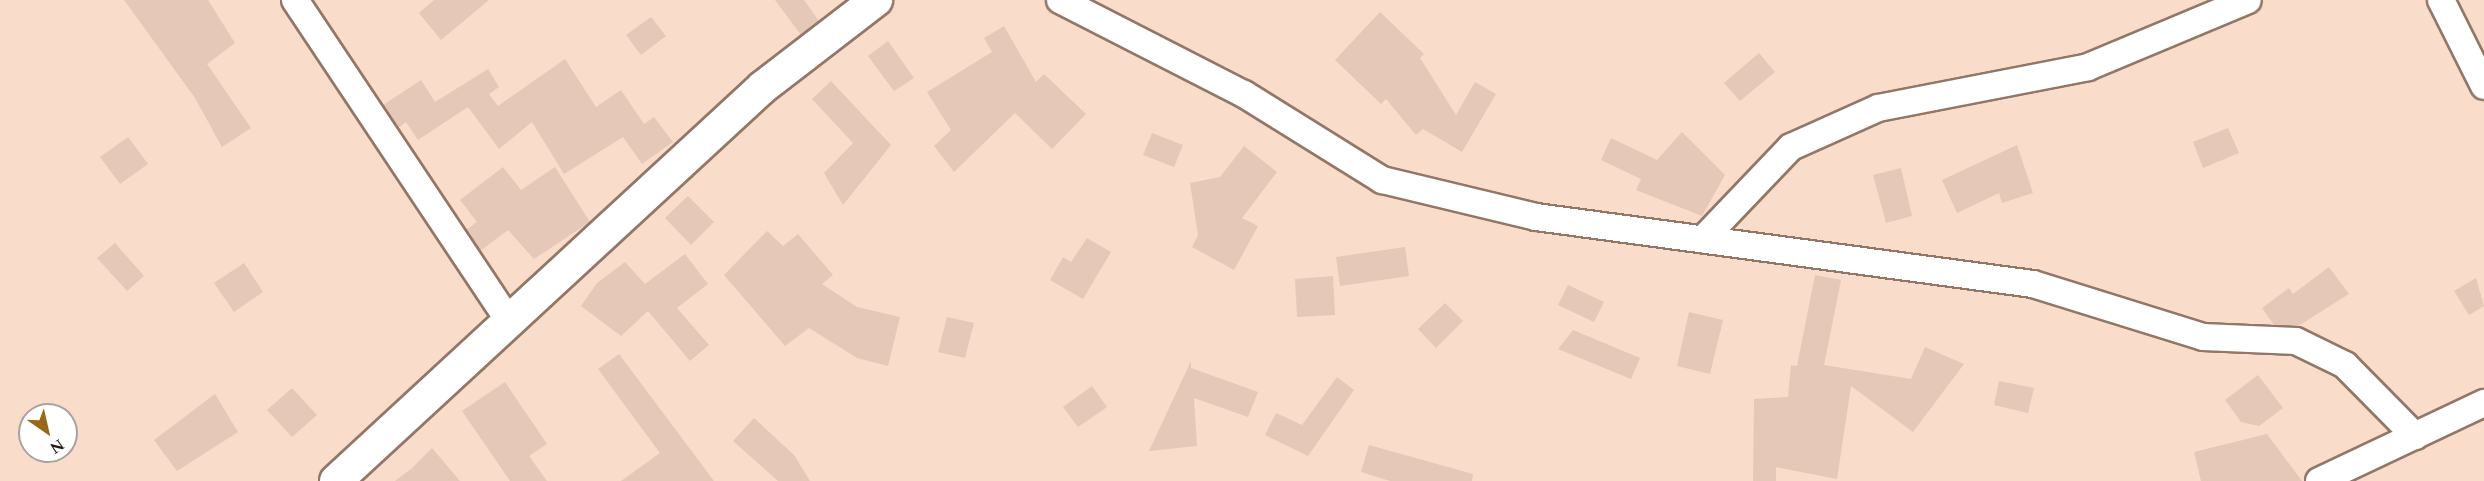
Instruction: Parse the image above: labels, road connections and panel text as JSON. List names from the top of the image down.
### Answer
{
  "north": "bottom right"
}
